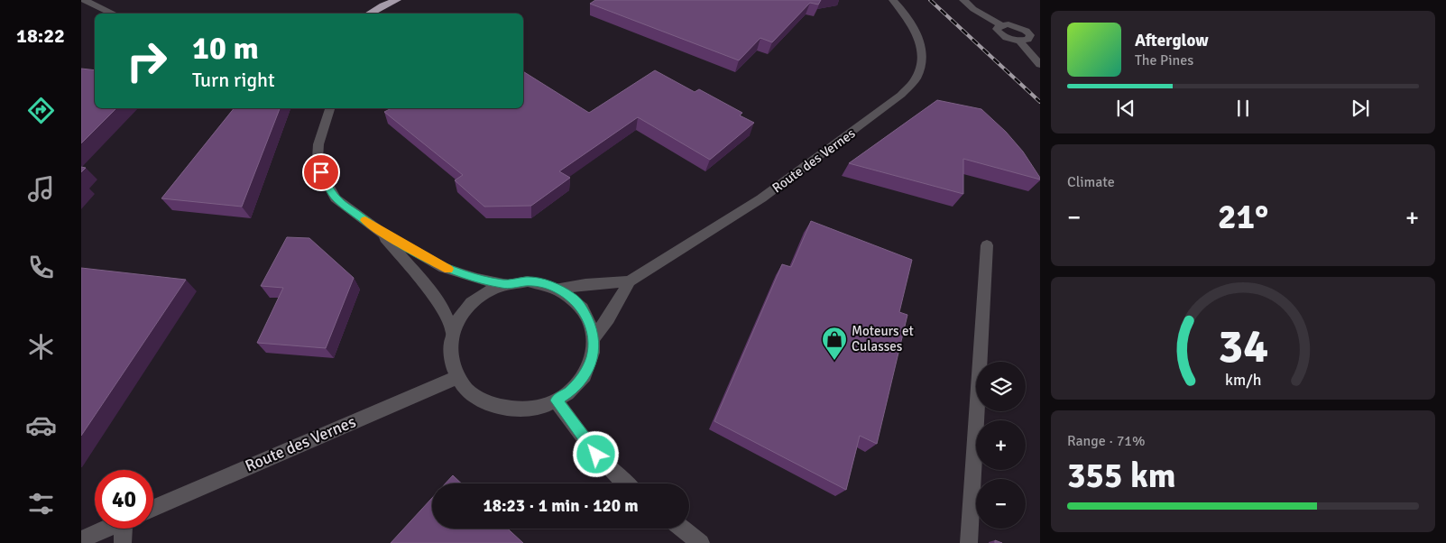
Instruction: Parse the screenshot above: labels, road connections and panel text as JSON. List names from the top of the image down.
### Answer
{
  "streets": {
    "street": ["Route des Vernes"]
  },
  "places": {
    "shop": ["Moteurs et Culasses"]
  },
  "page": {
    "tabs": "18:22",
    "turn": ["10 m", "Turn right"],
    "song": ["Afterglow", "The Pines"],
    "tile": [
      "Climate",
      ["Range · 71%", "355 km"]
    ],
    "heat": ["−", "21°", "+"],
    "map_buttons": ["+", "−"],
    "limit": "40",
    "trip": "18:23 · 1 min · 120 m",
    "gauge": ["34", "km/h"]
  }
}
